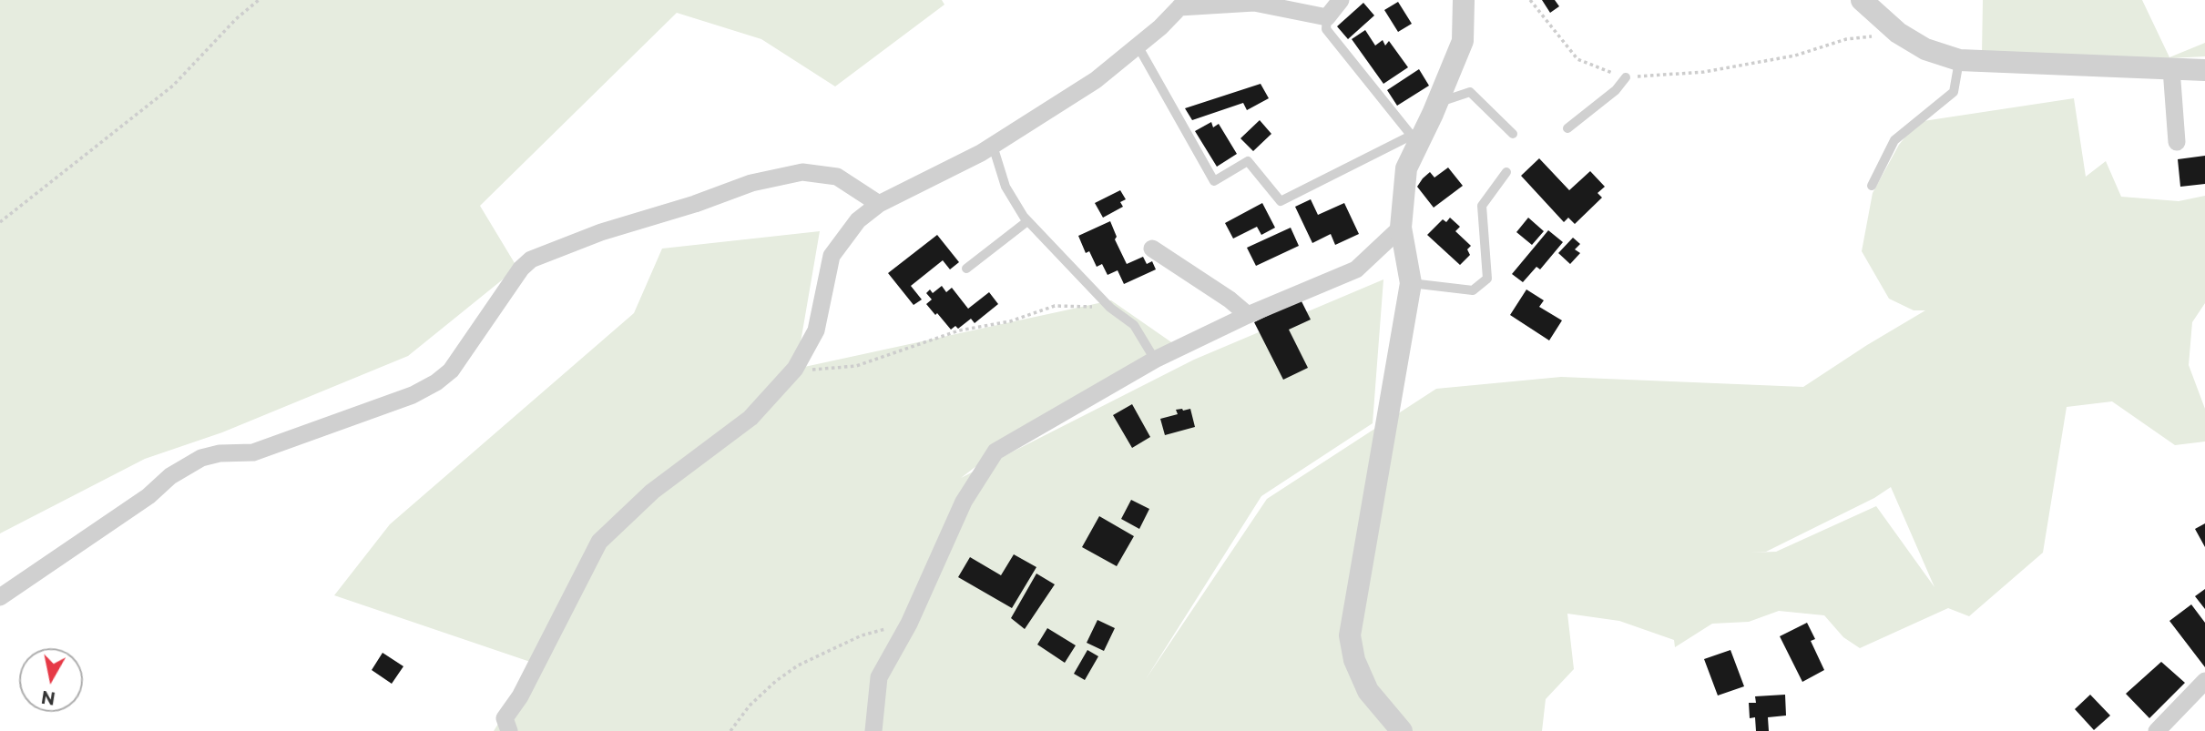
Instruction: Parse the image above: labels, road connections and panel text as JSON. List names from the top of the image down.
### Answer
{
  "north": "bottom"
}
